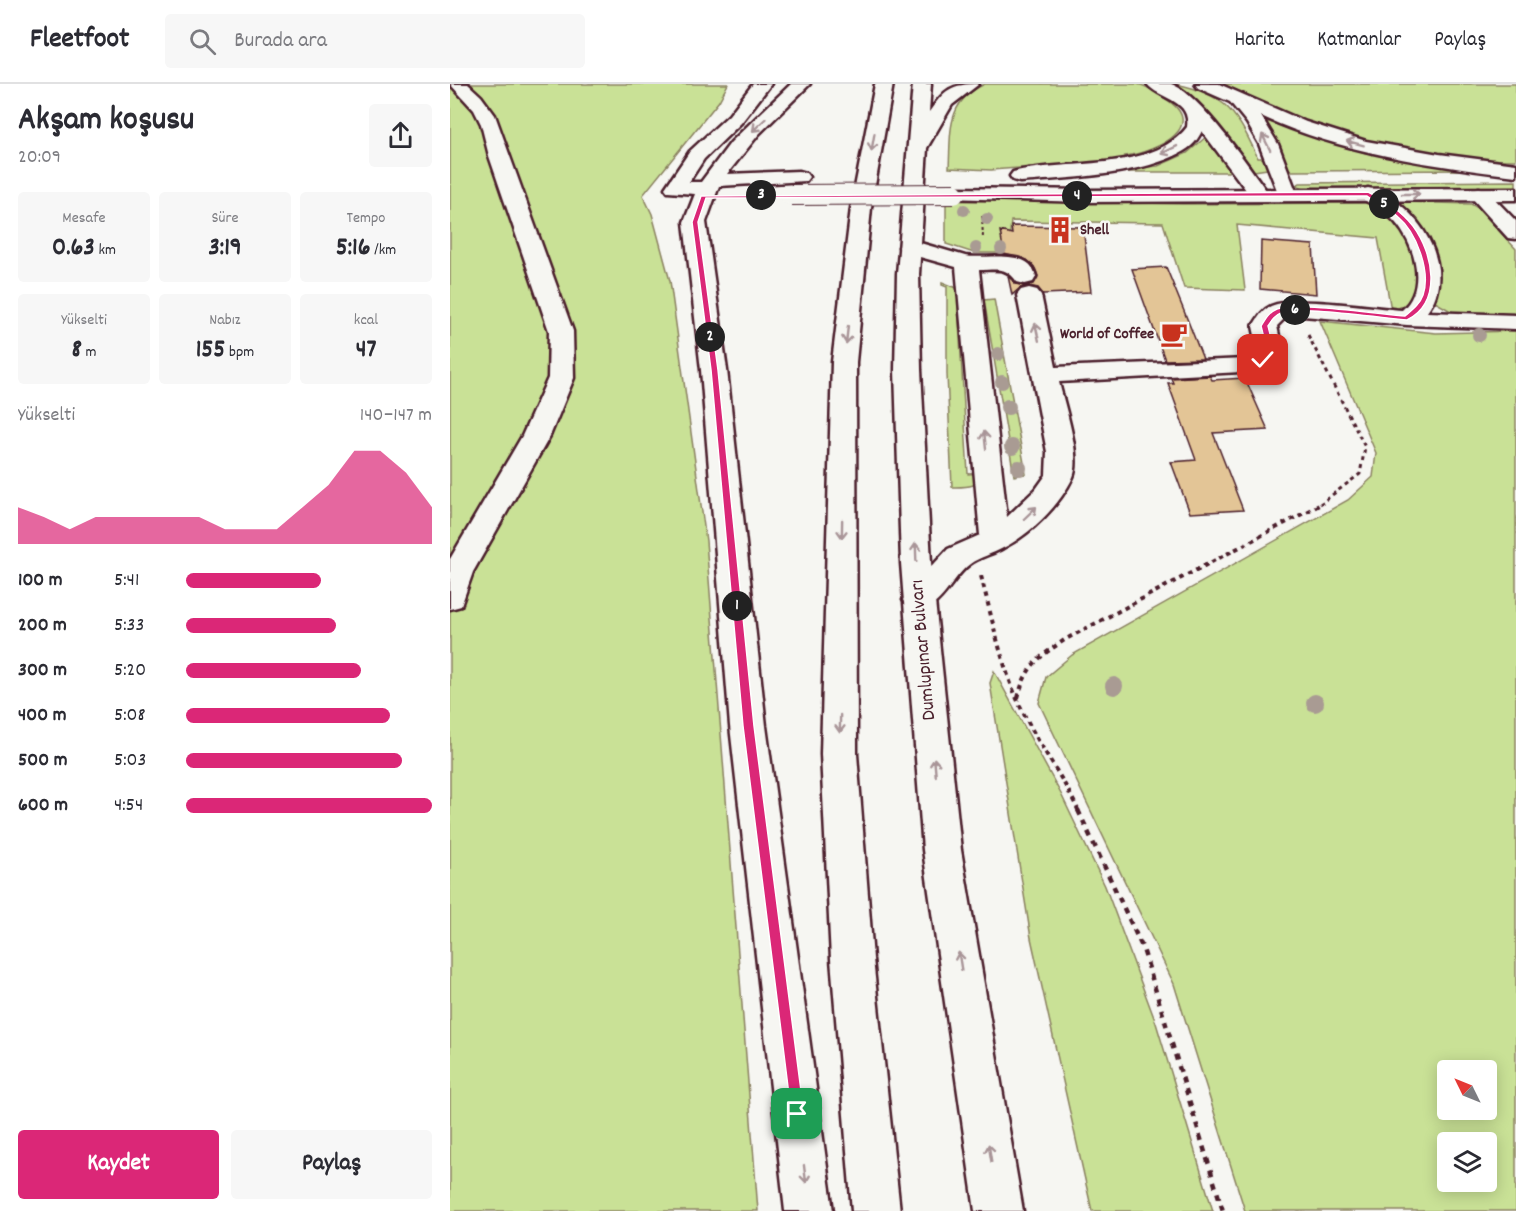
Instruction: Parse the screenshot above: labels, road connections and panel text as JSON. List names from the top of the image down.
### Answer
{
  "streets": {
    "main road": ["Dumlupınar Bulvarı"]
  },
  "places": {
    "building": ["Shell"],
    "cafe": ["World of Coffee"]
  },
  "north": "top left",
  "page": {
    "header": "Fleetfoot",
    "search": "Burada ara",
    "nav": ["Harita", "Katmanlar", "Paylaş"],
    "heading": ["Akşam koşusu", "20:09"],
    "pins": [
      "3",
      "4",
      "5",
      "6",
      "2",
      "1"
    ],
    "stats": [
      ["Mesafe", "0.63 km"],
      ["Süre", "3:19"],
      ["Tempo", "5:16 /km"],
      ["Yükselti", "8 m"],
      ["Nabız", "155 bpm"],
      ["kcal", "47"]
    ],
    "chart": ["Yükselti", "140–147 m"],
    "list": [
      {
        "name": "100 m",
        "note": "5:41"
      },
      {
        "name": "200 m",
        "note": "5:33"
      },
      {
        "name": "300 m",
        "note": "5:20"
      },
      {
        "name": "400 m",
        "note": "5:08"
      },
      {
        "name": "500 m",
        "note": "5:03"
      },
      {
        "name": "600 m",
        "note": "4:54"
      }
    ],
    "buttons": ["Kaydet", "Paylaş"]
  }
}
